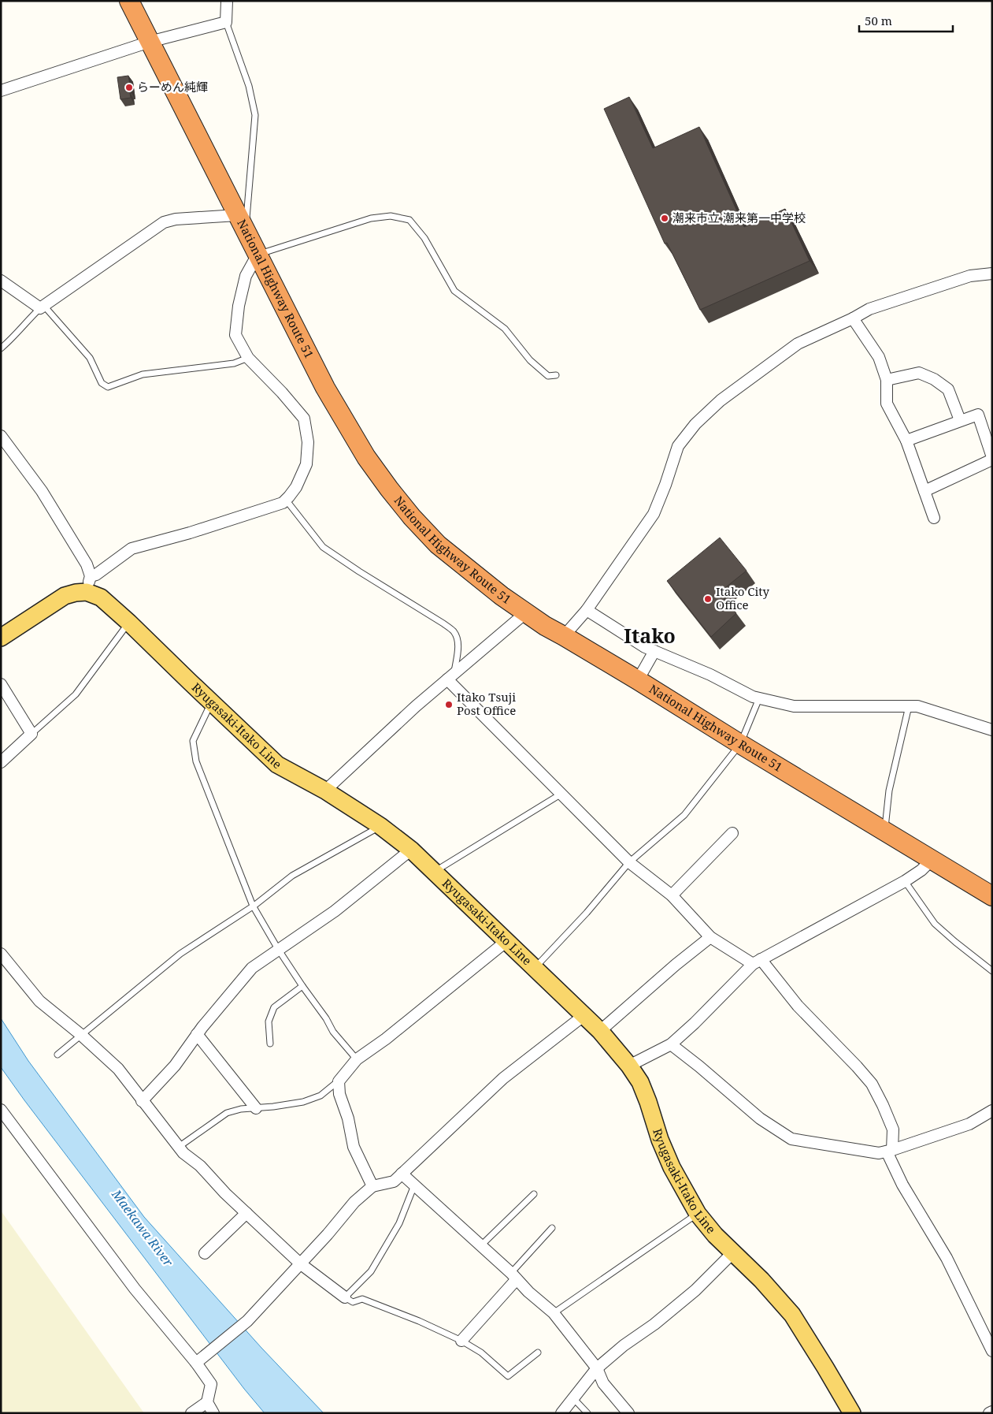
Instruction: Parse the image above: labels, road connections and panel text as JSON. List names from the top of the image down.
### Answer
{
  "streets": {
    "highway": ["National Highway Route 51"],
    "main road": ["Ryugasaki-Itako Line"]
  },
  "districts": ["Itako"],
  "water": ["Maekawa River"],
  "places": [
    "らーめん純輝",
    "潮来市立 潮来第一中学校",
    "Itako City Office",
    "Itako Tsuji Post Office"
  ],
  "scale_bar": "50 m"
}
